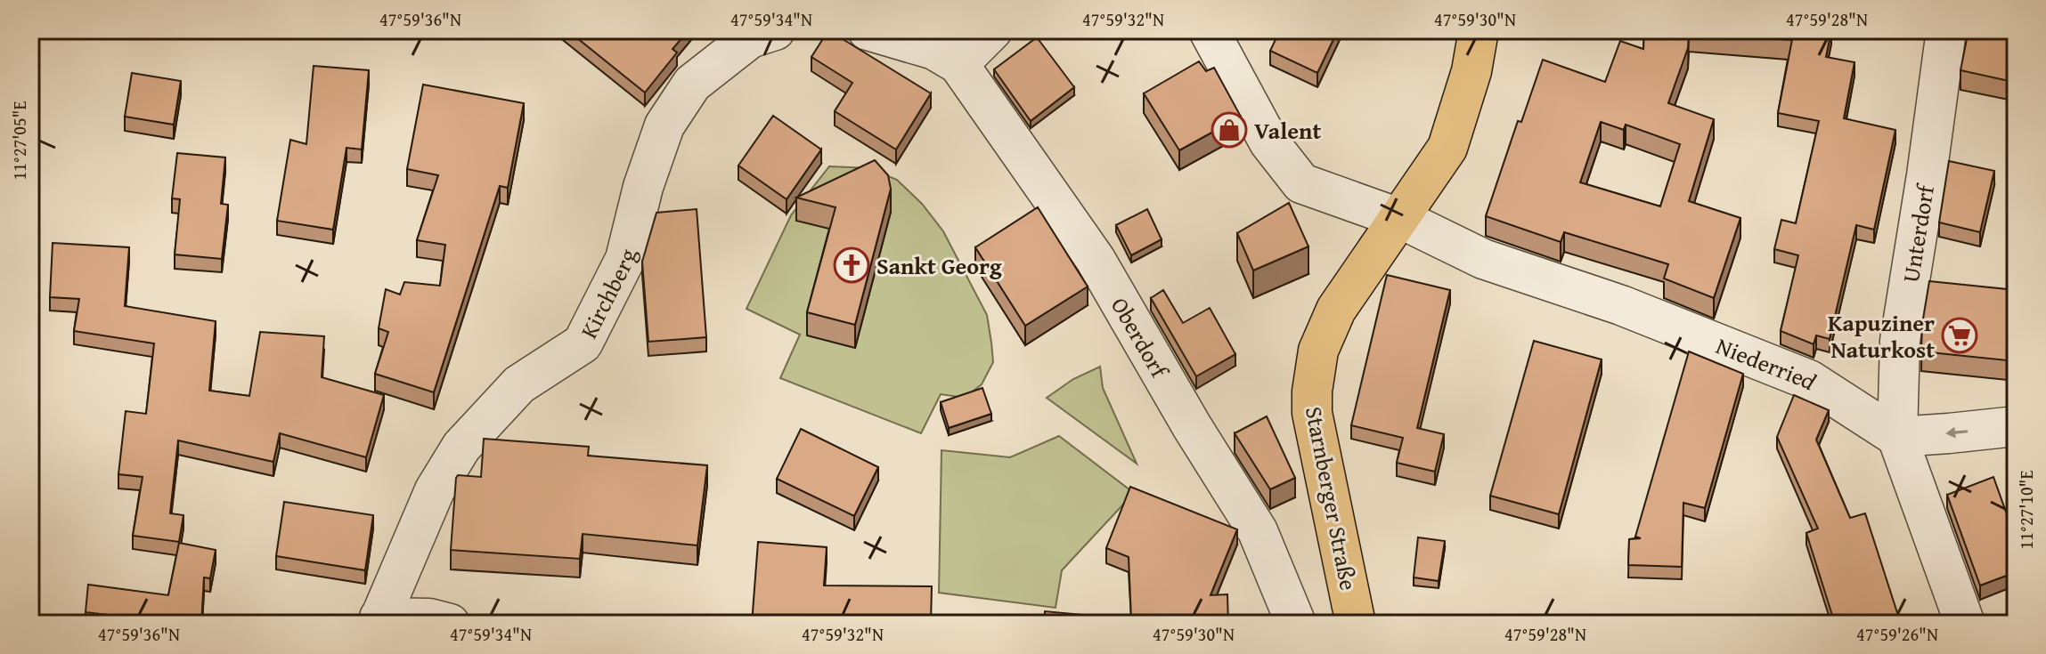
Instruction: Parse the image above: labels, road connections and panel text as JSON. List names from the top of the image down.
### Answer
{
  "streets": {
    "main road": ["Starnberger Straße"],
    "street": [
      "Unterdorf",
      "Kirchberg",
      "Oberdorf",
      "Niederried"
    ]
  },
  "crossings": [
    ["Unterdorf", "Niederried"],
    ["Niederried", "Starnberger Straße"]
  ],
  "places": {
    "shop": ["Valent"],
    "church": ["Sankt Georg"],
    "supermarket": ["Kapuziner Naturkost"]
  },
  "coordinates": [
    "47°59'36\"N",
    "47°59'34\"N",
    "47°59'32\"N",
    "47°59'30\"N",
    "47°59'28\"N",
    "11°27'05\"E",
    "11°27'10\"E",
    "47°59'26\"N"
  ]
}
